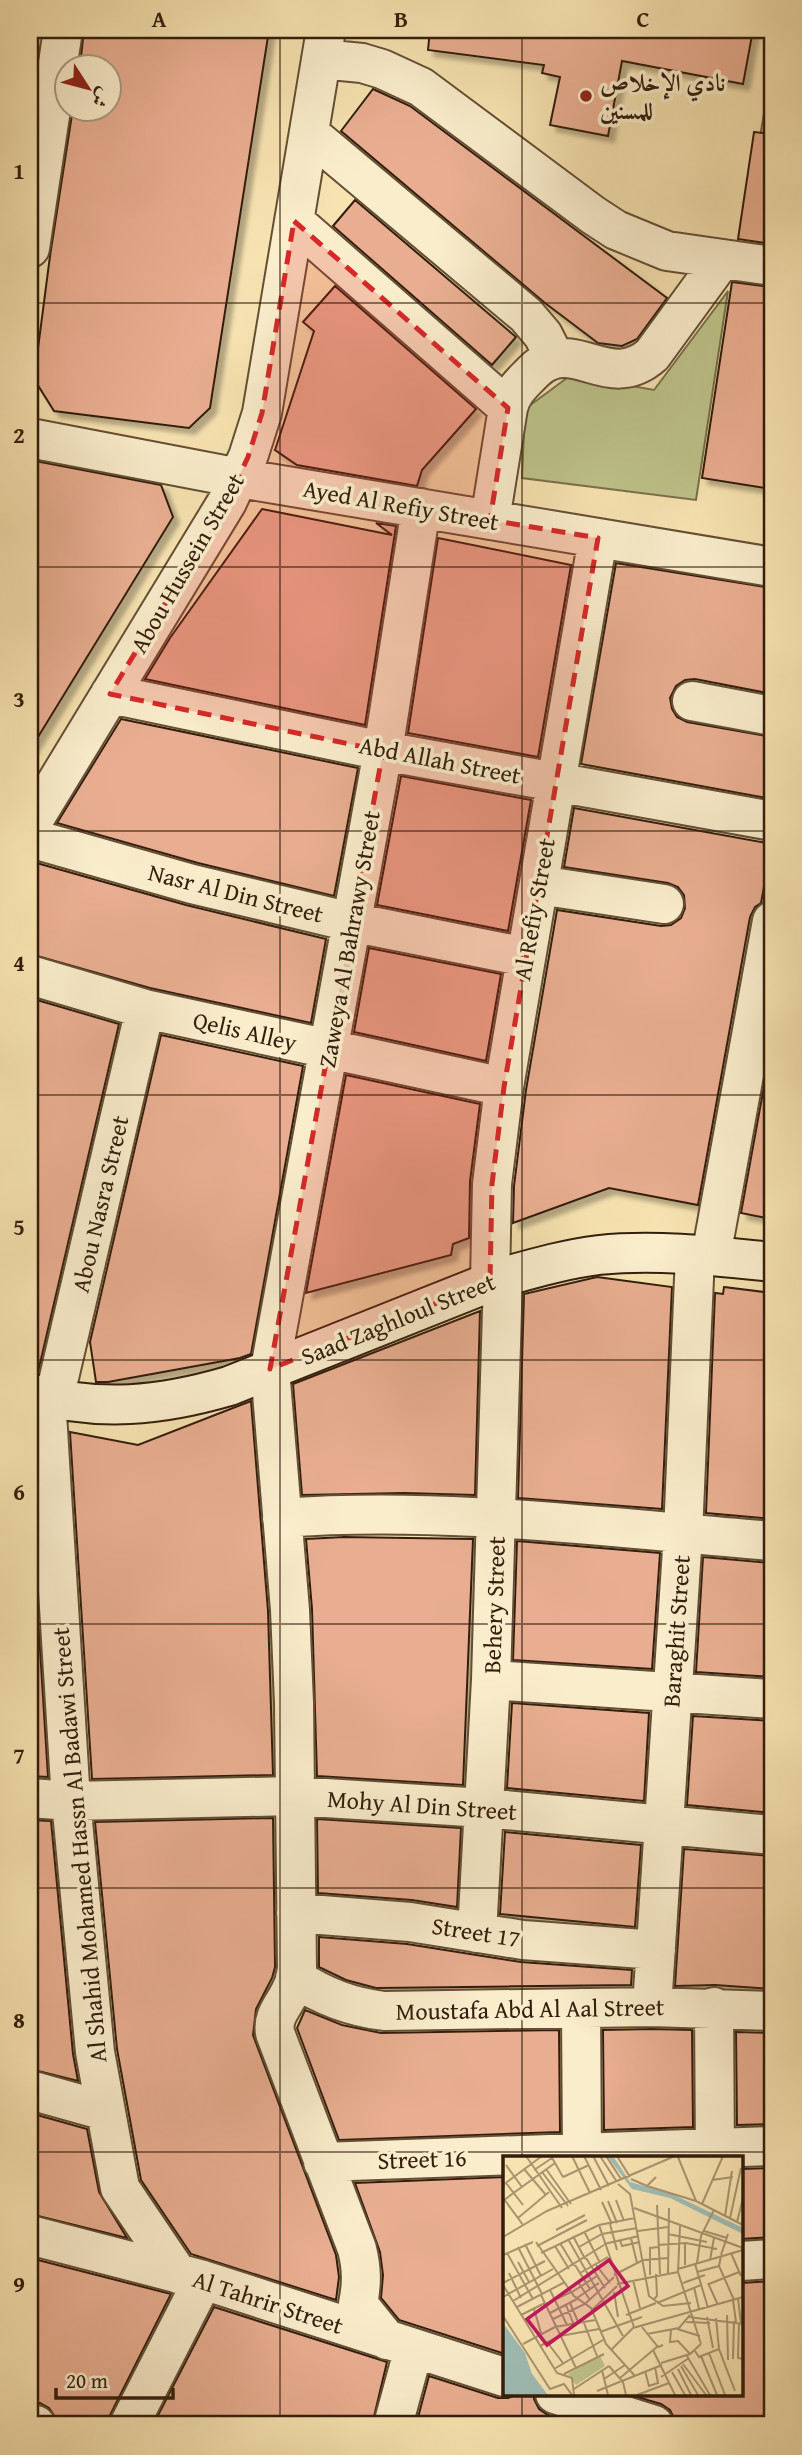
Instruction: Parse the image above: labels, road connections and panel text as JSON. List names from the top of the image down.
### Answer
{
  "streets": {
    "street": [
      "Ayed Al Refiy Street",
      "Abou Hussein Street",
      "Abd Allah Street",
      "Nasr Al Din Street",
      "Al Refiy Street",
      "Zaweya Al Bahrawy Street",
      "Qelis Alley",
      "Abou Nasra Street",
      "Saad Zaghloul Street",
      "Behery Street",
      "Baraghit Street",
      "Mohy Al Din Street",
      "Al Shahid Mohamed Hassn Al Badawi Street",
      "Street 17",
      "Moustafa Abd Al Aal Street",
      "Street 16",
      "Al Tahrir Street"
    ]
  },
  "crossings": [
    ["Ayed Al Refiy Street", "Abou Hussein Street"],
    ["Ayed Al Refiy Street", "Al Refiy Street"],
    ["Ayed Al Refiy Street", "Zaweya Al Bahrawy Street"],
    ["Abou Hussein Street", "Abd Allah Street"],
    ["Abd Allah Street", "Al Refiy Street"],
    ["Abd Allah Street", "Zaweya Al Bahrawy Street"],
    ["Nasr Al Din Street", "Al Refiy Street"],
    ["Nasr Al Din Street", "Zaweya Al Bahrawy Street"],
    ["Al Refiy Street", "Qelis Alley"],
    ["Al Refiy Street", "Saad Zaghloul Street"],
    ["Al Refiy Street", "Behery Street"],
    ["Zaweya Al Bahrawy Street", "Qelis Alley"],
    ["Zaweya Al Bahrawy Street", "Saad Zaghloul Street"],
    ["Zaweya Al Bahrawy Street", "Mohy Al Din Street"],
    ["Zaweya Al Bahrawy Street", "Street 17"],
    ["Zaweya Al Bahrawy Street", "Moustafa Abd Al Aal Street"],
    ["Qelis Alley", "Abou Nasra Street"],
    ["Abou Nasra Street", "Saad Zaghloul Street"],
    ["Abou Nasra Street", "Al Shahid Mohamed Hassn Al Badawi Street"],
    ["Saad Zaghloul Street", "Behery Street"],
    ["Saad Zaghloul Street", "Baraghit Street"],
    ["Saad Zaghloul Street", "Al Shahid Mohamed Hassn Al Badawi Street"],
    ["Behery Street", "Mohy Al Din Street"],
    ["Behery Street", "Street 17"],
    ["Baraghit Street", "Mohy Al Din Street"],
    ["Baraghit Street", "Street 17"],
    ["Baraghit Street", "Moustafa Abd Al Aal Street"],
    ["Mohy Al Din Street", "Al Shahid Mohamed Hassn Al Badawi Street"],
    ["Al Shahid Mohamed Hassn Al Badawi Street", "Al Tahrir Street"]
  ],
  "places": ["نادي الإخلاص للمسنين"],
  "scale_bar": "20 m",
  "north": "bottom right",
  "grid": {
    "columns": ["A", "B", "C"],
    "rows": [
      "1",
      "2",
      "3",
      "4",
      "5",
      "6",
      "7",
      "8",
      "9"
    ]
  }
}
